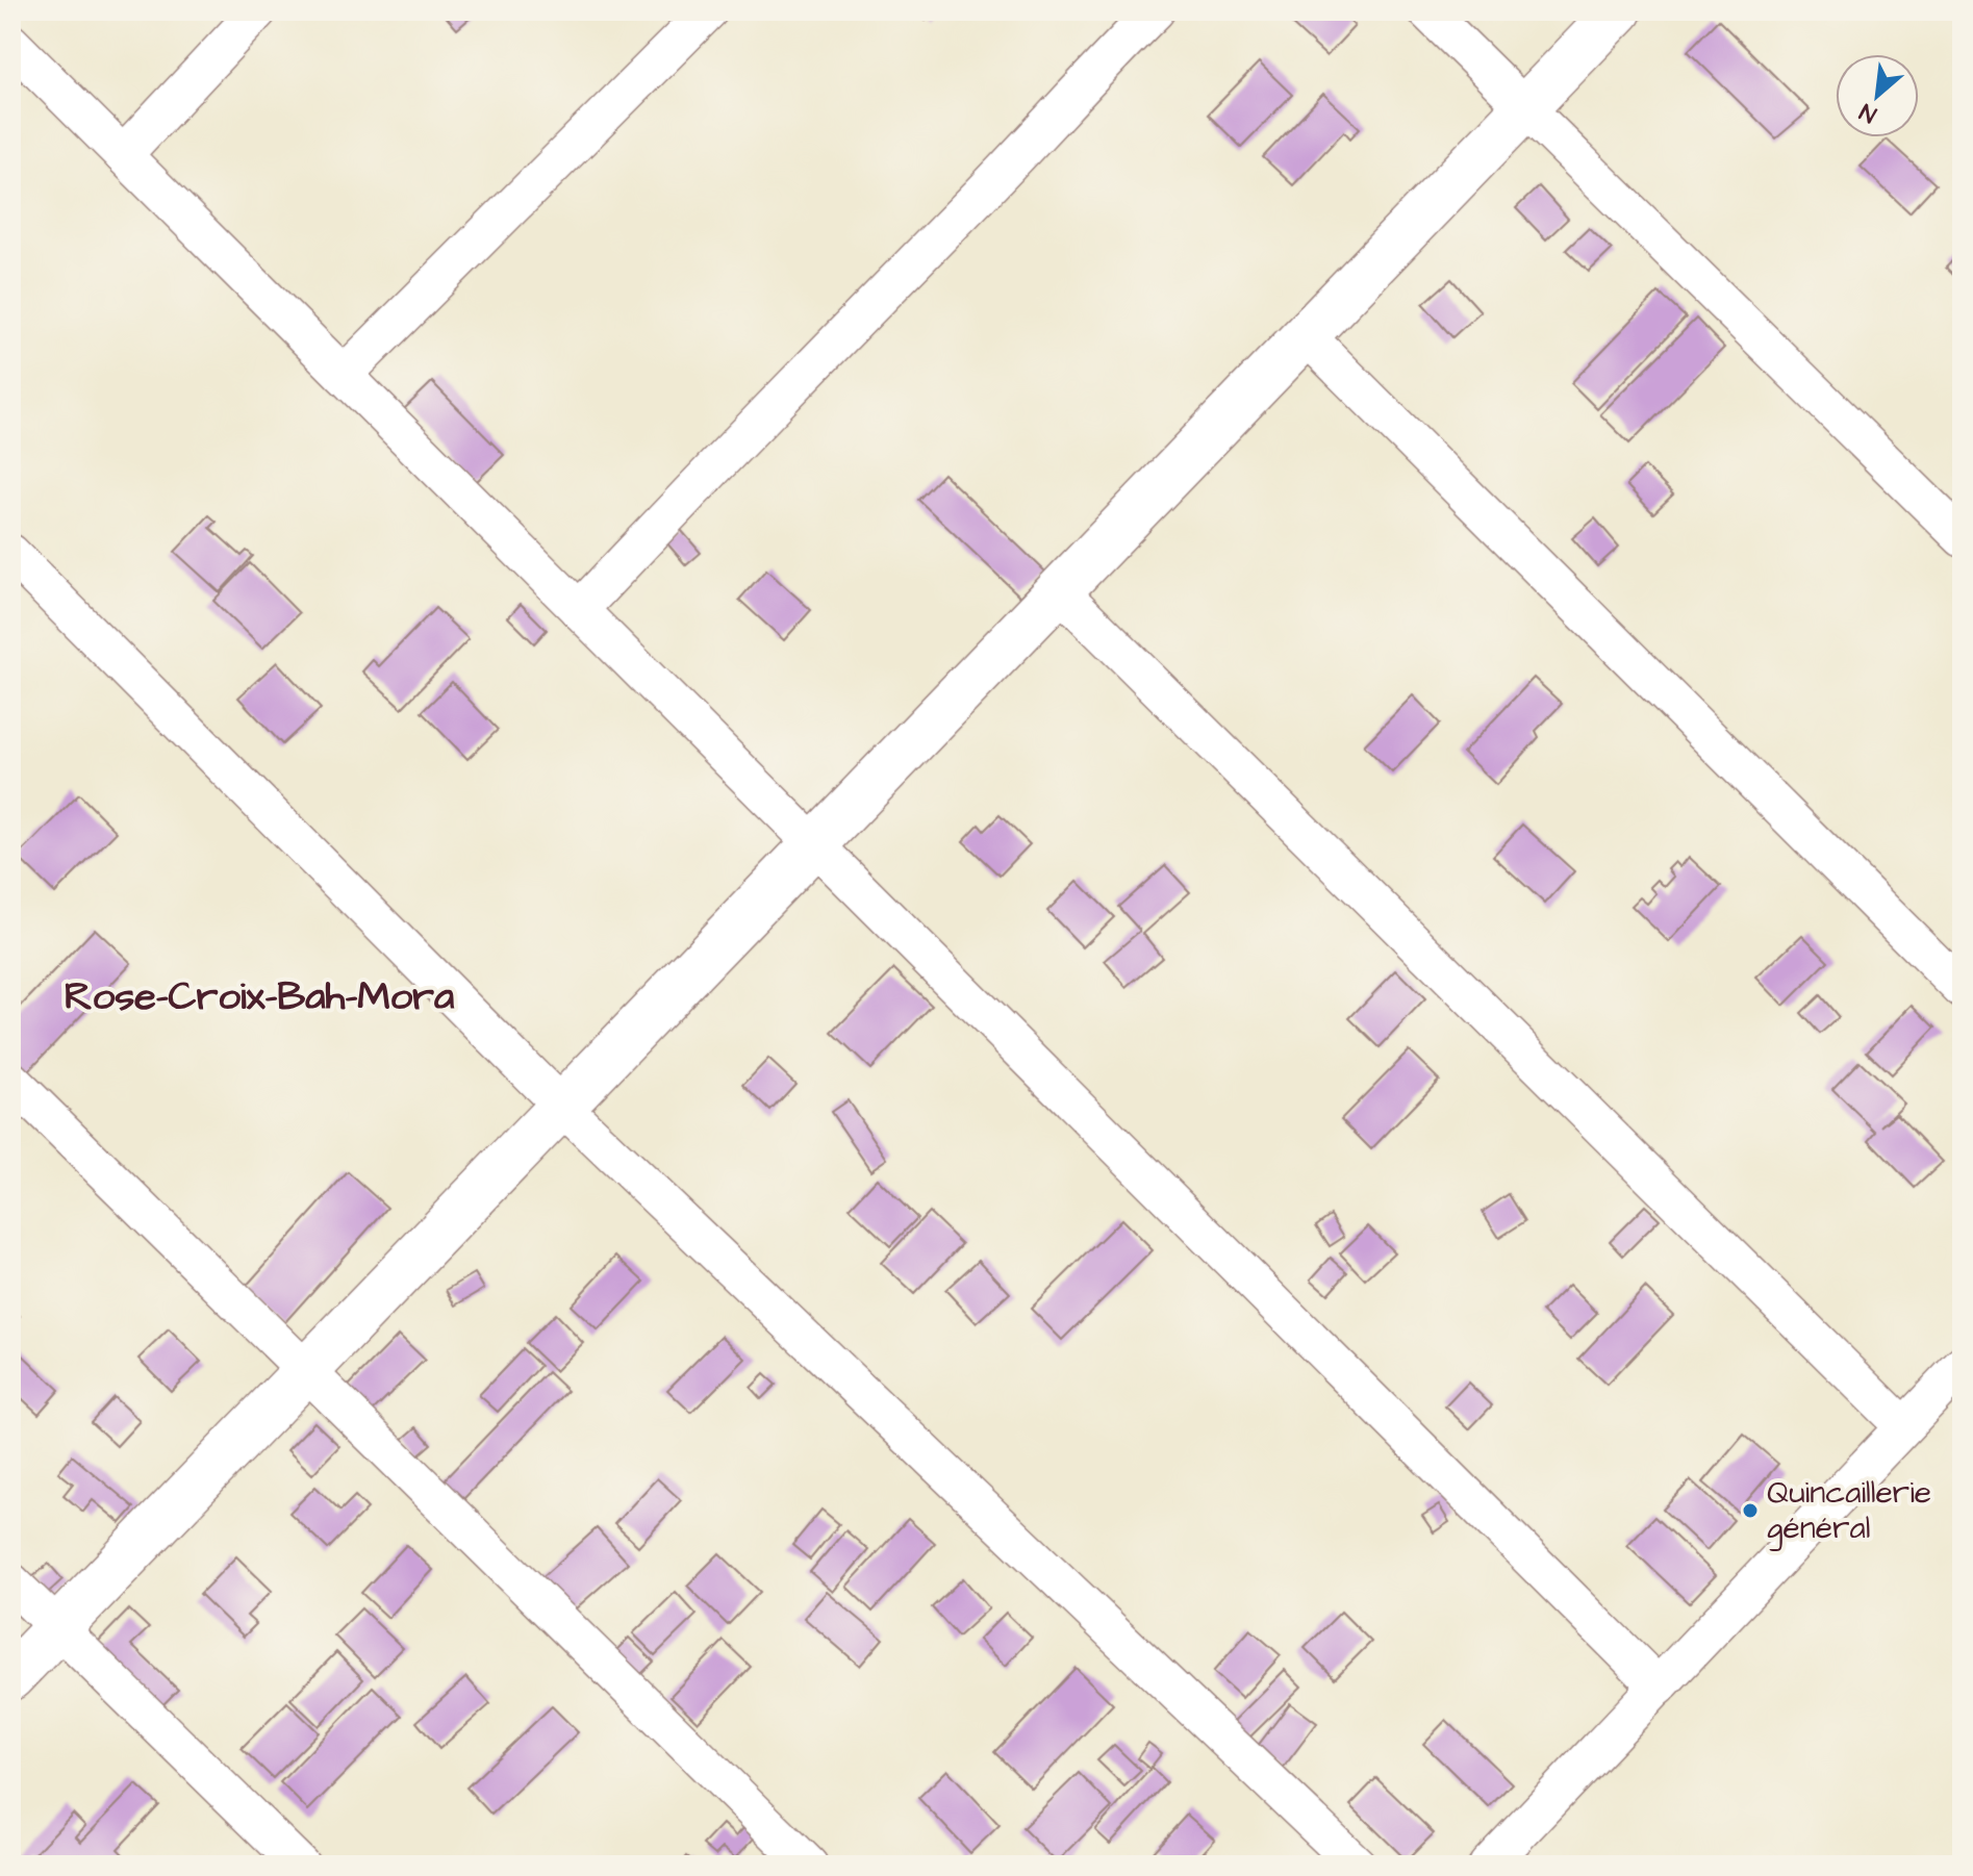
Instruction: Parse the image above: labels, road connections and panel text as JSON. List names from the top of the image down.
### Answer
{
  "districts": ["Rose-Croix-Bah-Mora"],
  "places": ["Quincaillerie général"],
  "north": "bottom left"
}
